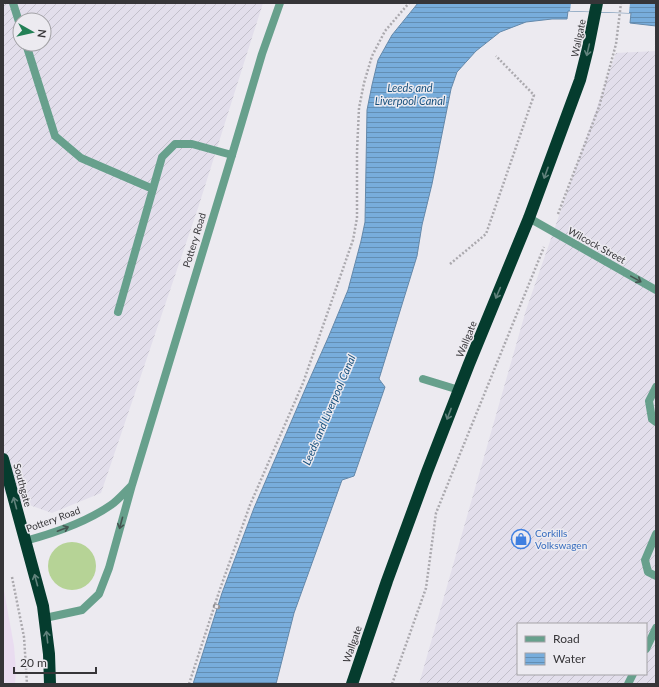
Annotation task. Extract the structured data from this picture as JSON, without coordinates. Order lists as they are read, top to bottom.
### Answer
{
  "streets": {
    "highway": ["Wallgate", "Pottery Road", "Southgate"],
    "street": ["Wilcock Street"]
  },
  "crossings": [
    ["Wallgate", "Wilcock Street"],
    ["Pottery Road", "Southgate"]
  ],
  "one_way": ["Wallgate", "Wilcock Street", "Southgate"],
  "water": ["Leeds and Liverpool Canal"],
  "places": {
    "shop": ["Corkills Volkswagen"]
  },
  "legend": ["Road", "Water"],
  "scale_bar": "20 m",
  "north": "right"
}
